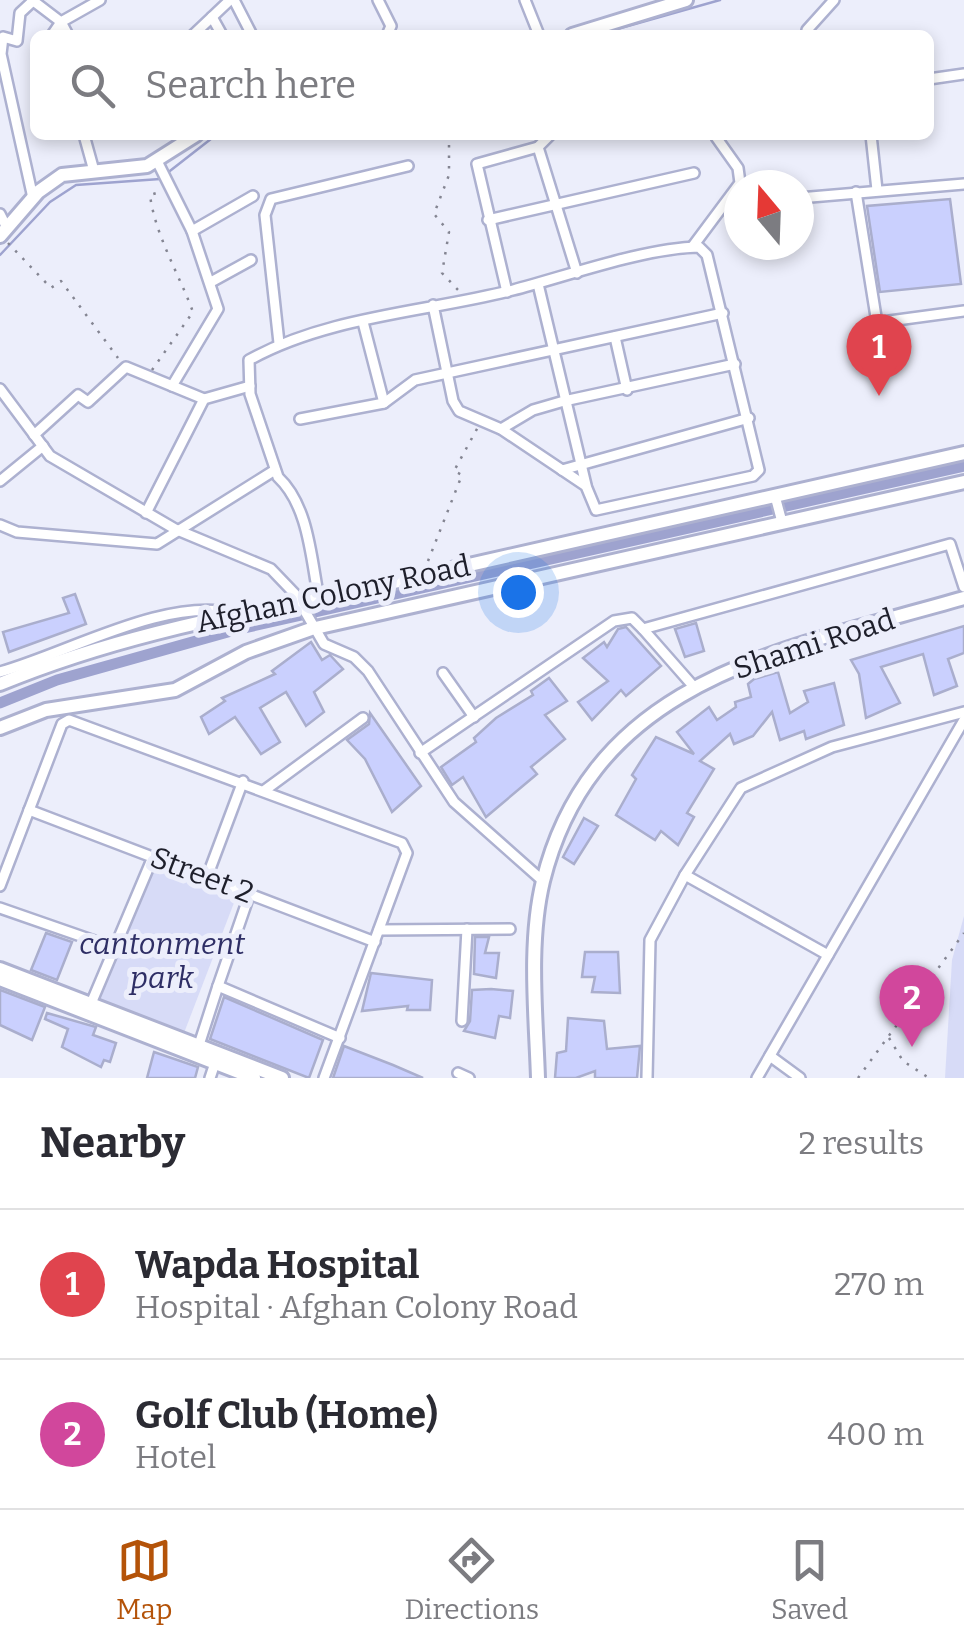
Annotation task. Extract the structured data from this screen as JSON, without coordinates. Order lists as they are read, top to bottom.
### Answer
{
  "streets": {
    "main road": ["Afghan Colony Road", "Shami Road"],
    "street": ["Street 2"]
  },
  "parks": ["cantonment park"],
  "north": "top",
  "page": {
    "search": "Search here",
    "pins": ["1", "2"],
    "heading": ["Nearby", "2 results"],
    "list": [
      {
        "mark": "1",
        "name": "Wapda Hospital",
        "note": "Hospital · Afghan Colony Road",
        "value": "270 m"
      },
      {
        "mark": "2",
        "name": "Golf Club (Home)",
        "note": "Hotel",
        "value": "400 m"
      }
    ],
    "nav": ["Map", "Directions", "Saved"]
  }
}
